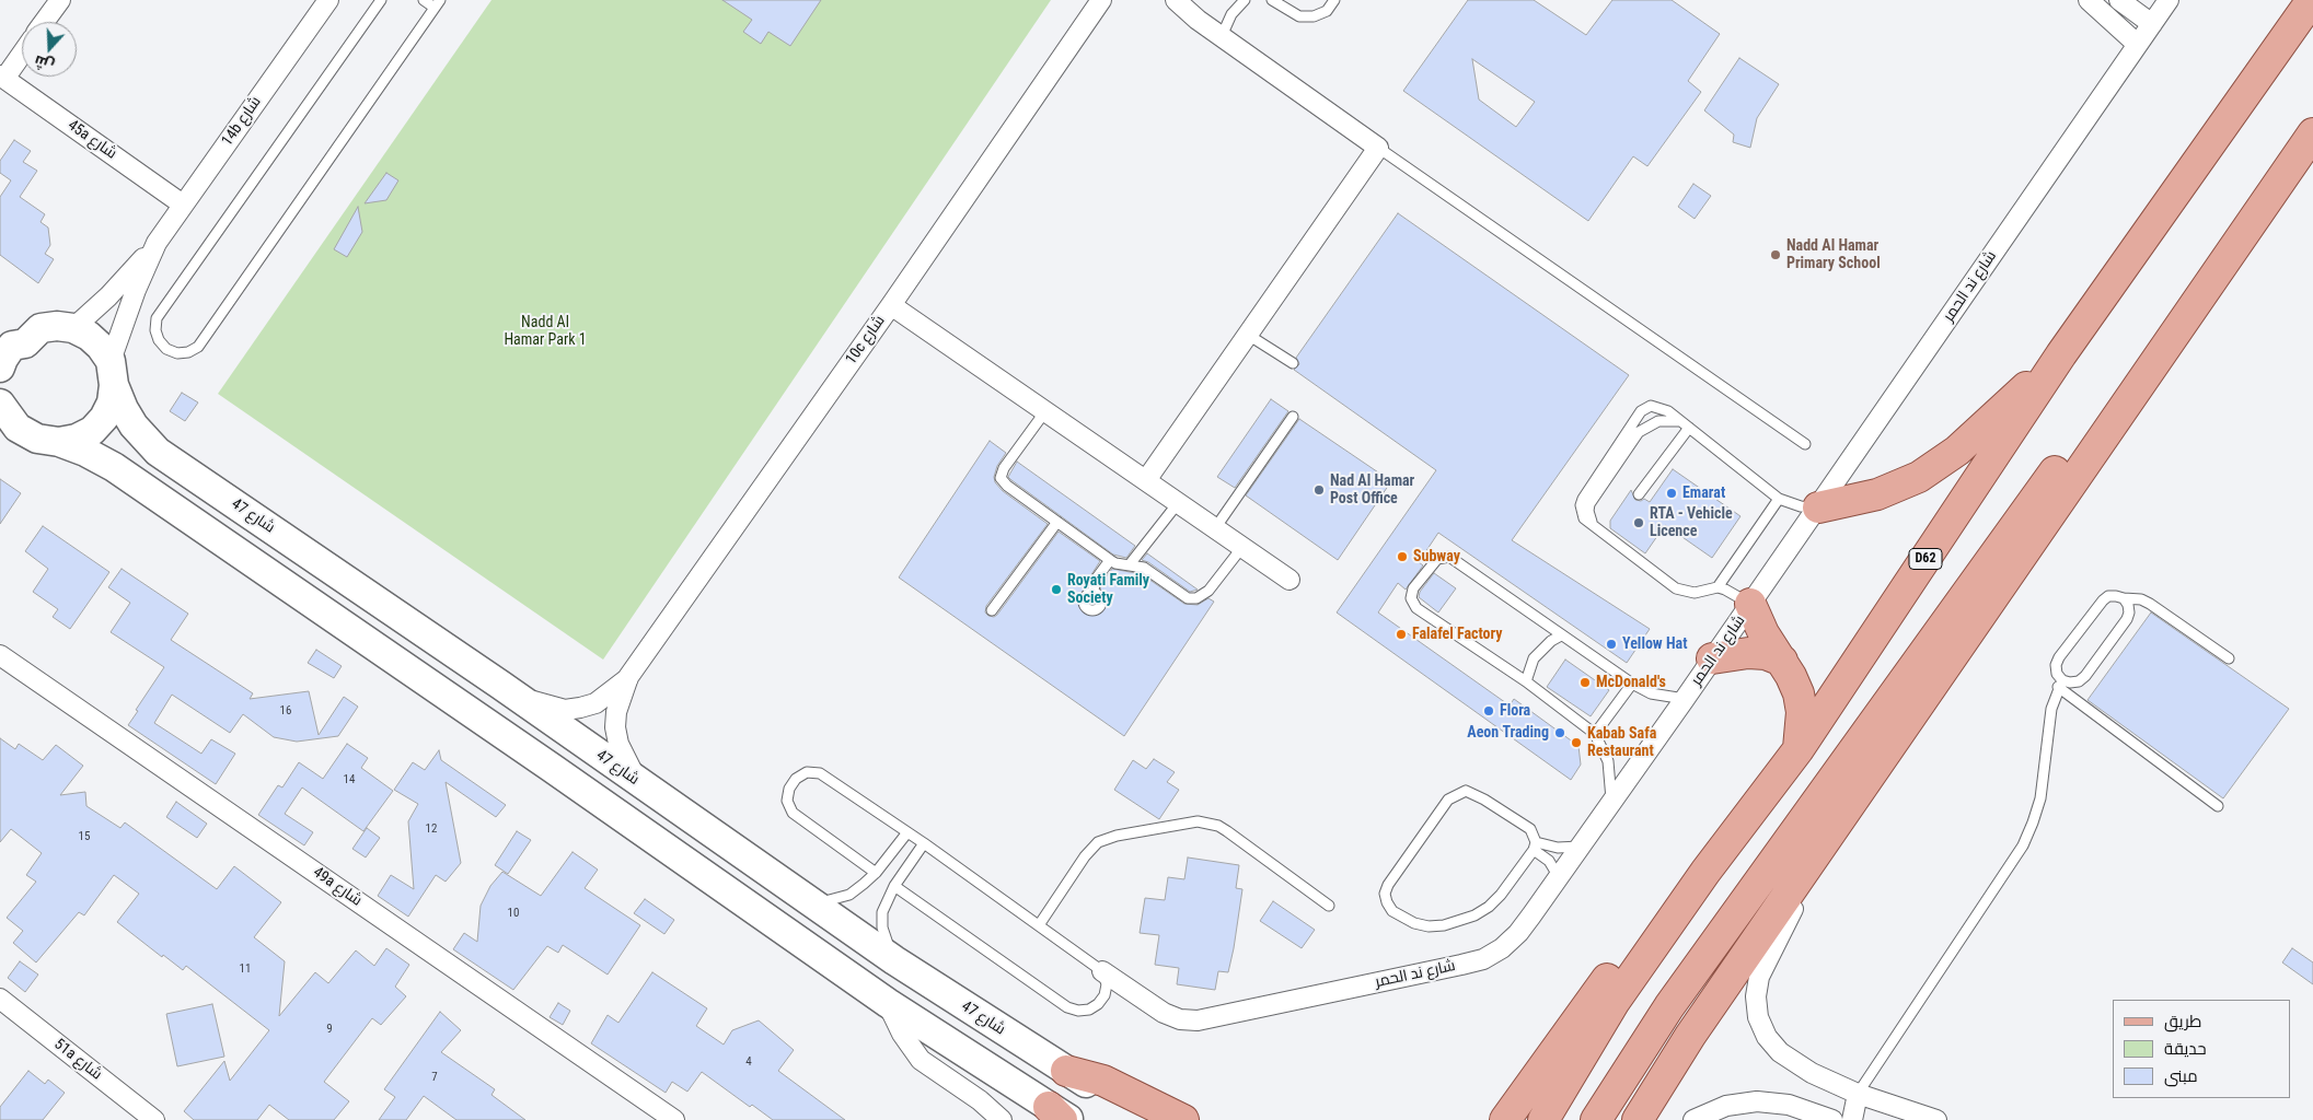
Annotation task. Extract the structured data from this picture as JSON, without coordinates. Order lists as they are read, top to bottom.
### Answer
{
  "streets": {
    "main road": ["D62"],
    "street": [
      "14b شارع",
      "45a شارع",
      "شارع ند الحمر",
      "10c شارع",
      "شارع 47",
      "49a شارع",
      "51a شارع"
    ]
  },
  "crossings": [
    ["14b شارع", "45a شارع"],
    ["14b شارع", "شارع 47"],
    ["10c شارع", "شارع 47"]
  ],
  "parks": ["Nadd Al Hamar Park 1"],
  "places": [
    "Nadd Al Hamar Primary School",
    "Nad Al Hamar Post Office",
    "Emarat",
    "RTA - Vehicle Licence",
    "Subway",
    "Royati Family Society",
    "Falafel Factory",
    "Yellow Hat",
    "McDonald's",
    "Flora",
    "Aeon Trading",
    "Kabab Safa Restaurant"
  ],
  "house_numbers": [
    "16",
    "14",
    "12",
    "15",
    "10",
    "11",
    "9",
    "4",
    "7"
  ],
  "legend": ["طريق", "حديقة", "مبنى"],
  "north": "bottom"
}
